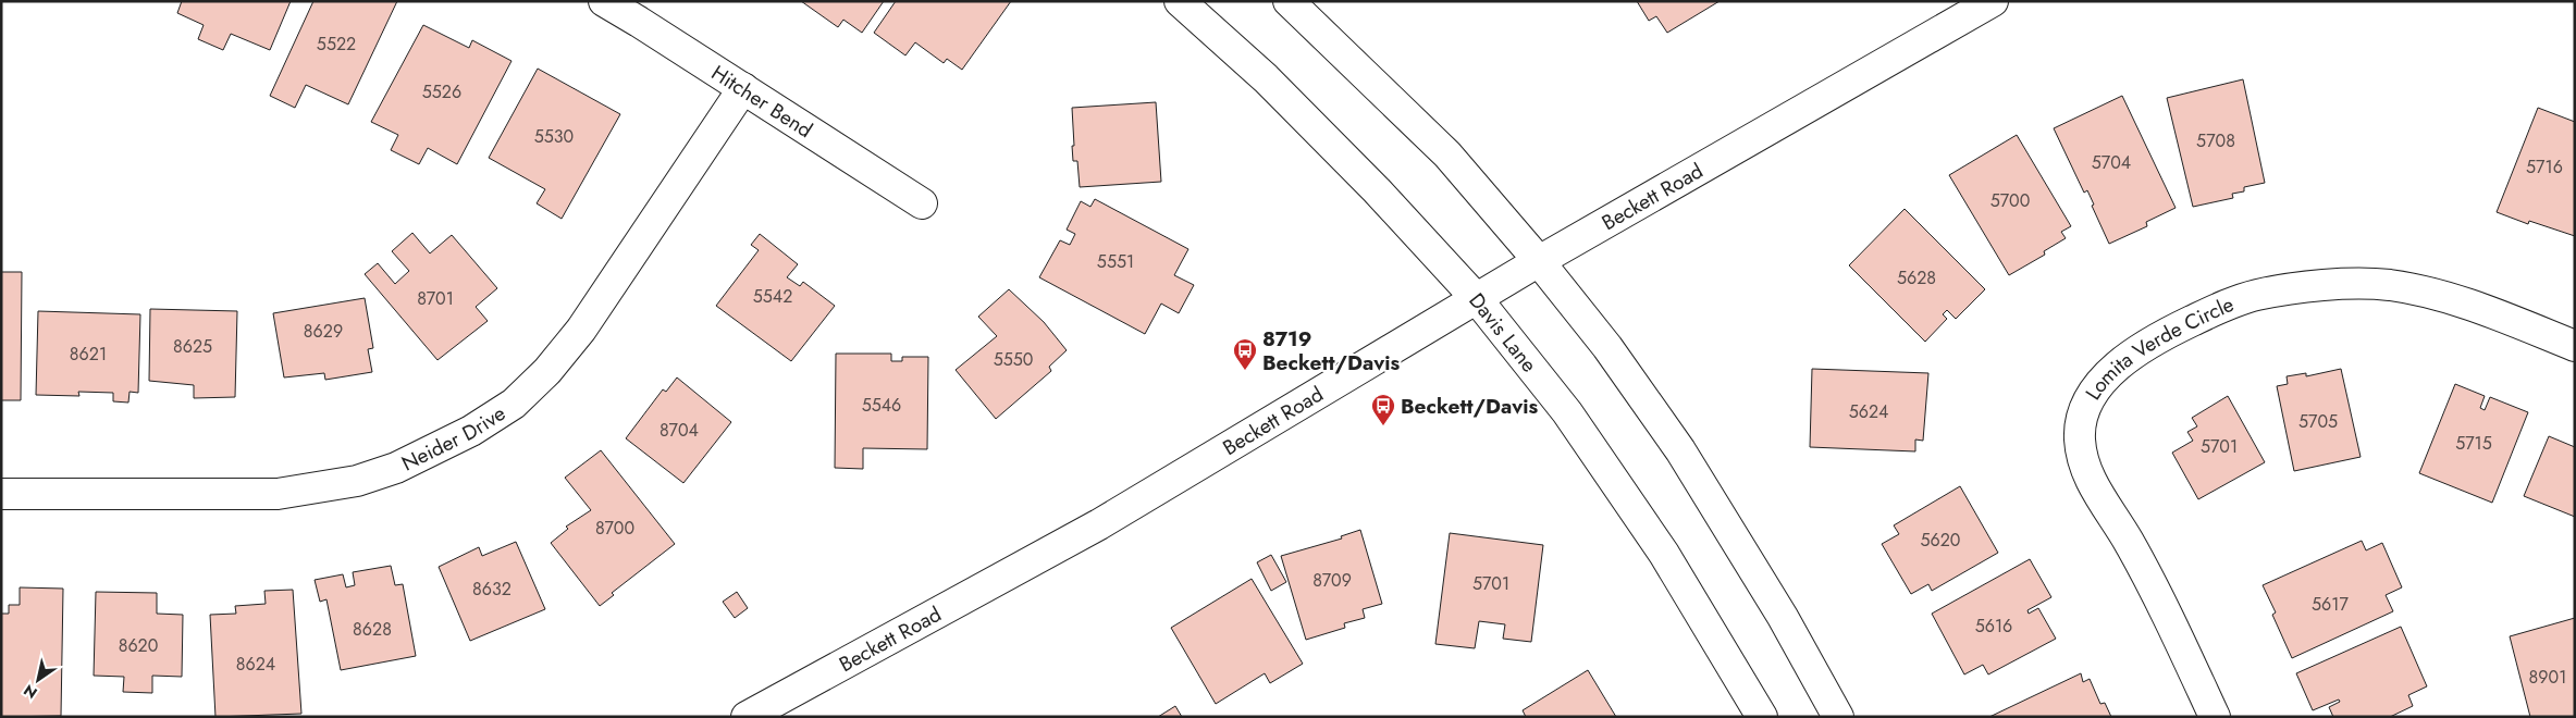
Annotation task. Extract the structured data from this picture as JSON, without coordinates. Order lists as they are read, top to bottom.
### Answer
{
  "streets": {
    "street": [
      "Hitcher Bend",
      "Beckett Road",
      "Davis Lane",
      "Lomita Verde Circle",
      "Neider Drive"
    ]
  },
  "crossings": [
    ["Hitcher Bend", "Neider Drive"],
    ["Beckett Road", "Davis Lane"]
  ],
  "places": {
    "bus stop": ["8719 Beckett/Davis", "Beckett/Davis"]
  },
  "house_numbers": [
    "5522",
    "5526",
    "5530",
    "5708",
    "5704",
    "5716",
    "5700",
    "5551",
    "5628",
    "5542",
    "8701",
    "8629",
    "8625",
    "8621",
    "5550",
    "5546",
    "5624",
    "5705",
    "8704",
    "5715",
    "5701",
    "8700",
    "5620",
    "8709",
    "5701",
    "8632",
    "5617",
    "5616",
    "8628",
    "8620",
    "8624",
    "8901"
  ],
  "north": "bottom left"
}
